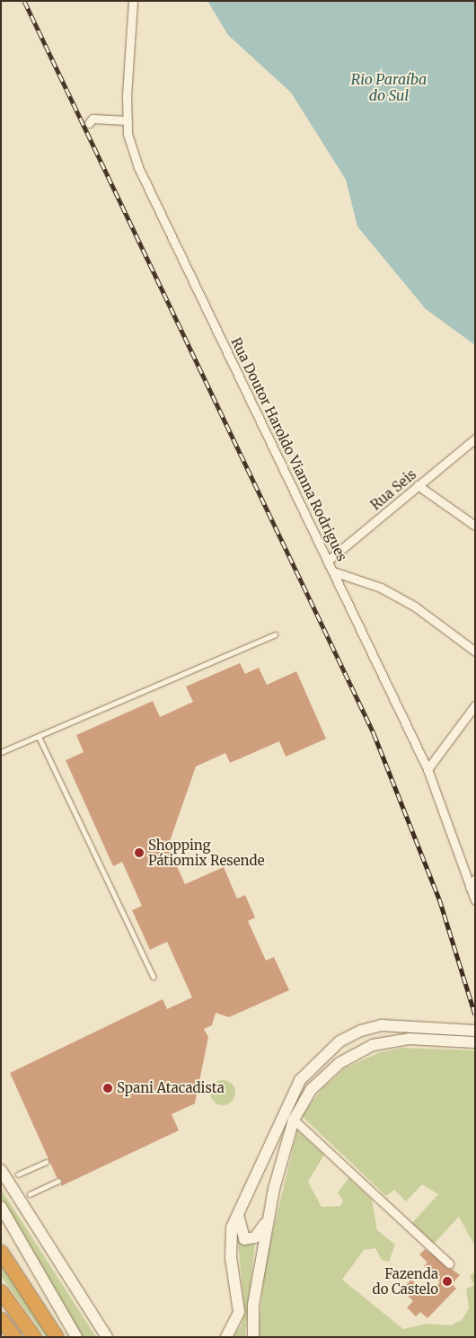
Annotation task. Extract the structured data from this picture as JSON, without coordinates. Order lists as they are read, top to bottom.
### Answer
{
  "streets": {
    "street": ["Rua Doutor Haroldo Vianna Rodrigues", "Rua Seis"]
  },
  "crossings": [
    ["Rua Doutor Haroldo Vianna Rodrigues", "Rua Seis"]
  ],
  "water": ["Rio Paraíba do Sul"],
  "places": ["Shopping Pátiomix Resende", "Spani Atacadista", "Fazenda do Castelo"]
}
